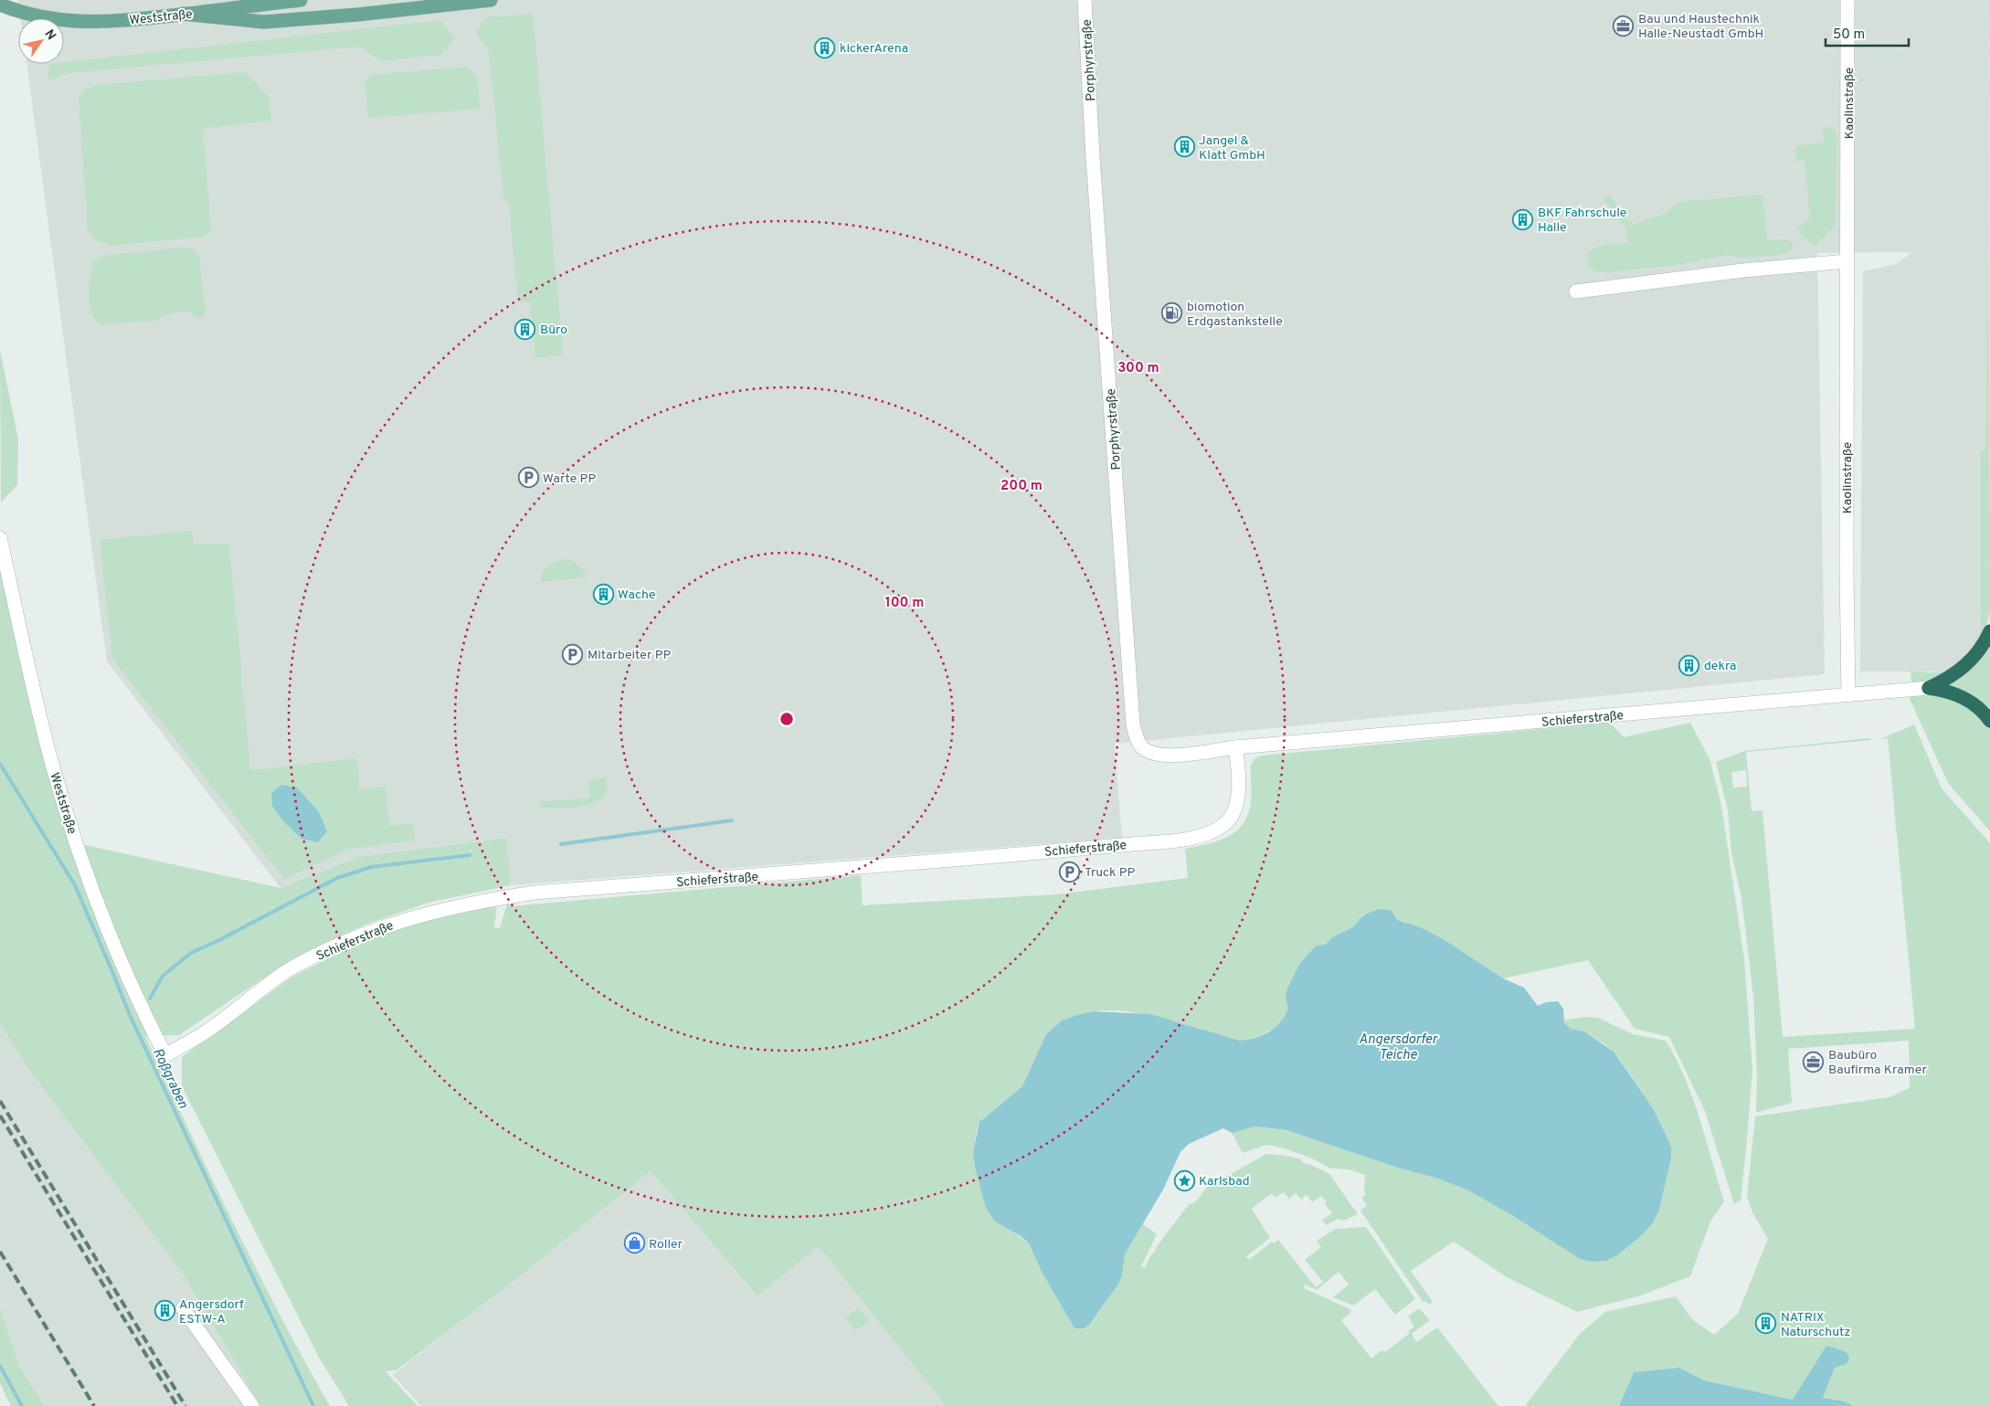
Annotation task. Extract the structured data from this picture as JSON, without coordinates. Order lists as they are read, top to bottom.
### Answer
{
  "streets": {
    "main road": ["Weststraße"],
    "street": ["Porphyrstraße", "Kaolinstraße", "Schieferstraße"]
  },
  "crossings": [
    ["Weststraße", "Schieferstraße"],
    ["Porphyrstraße", "Schieferstraße"],
    ["Kaolinstraße", "Schieferstraße"]
  ],
  "water": ["Angersdorfer Teiche", "Roßgraben"],
  "places": {
    "office": ["Bau und Haustechnik Halle-Neustadt GmbH", "Baubüro Baufirma Kramer"],
    "building": [
      "kickerArena",
      "Jangel & Klatt GmbH",
      "BKF Fahrschule Halle",
      "Büro",
      "Wache",
      "dekra",
      "Angersdorf ESTW-A",
      "NATRIX Naturschutz"
    ],
    "fuel station": ["biomotion Erdgastankstelle"],
    "parking": ["Warte PP", "Mitarbeiter PP", "Truck PP"],
    "place": ["Karlsbad"],
    "shop": ["Roller"]
  },
  "scale_bar": "50 m",
  "north": "top right",
  "rings": ["300 m", "200 m", "100 m"]
}
